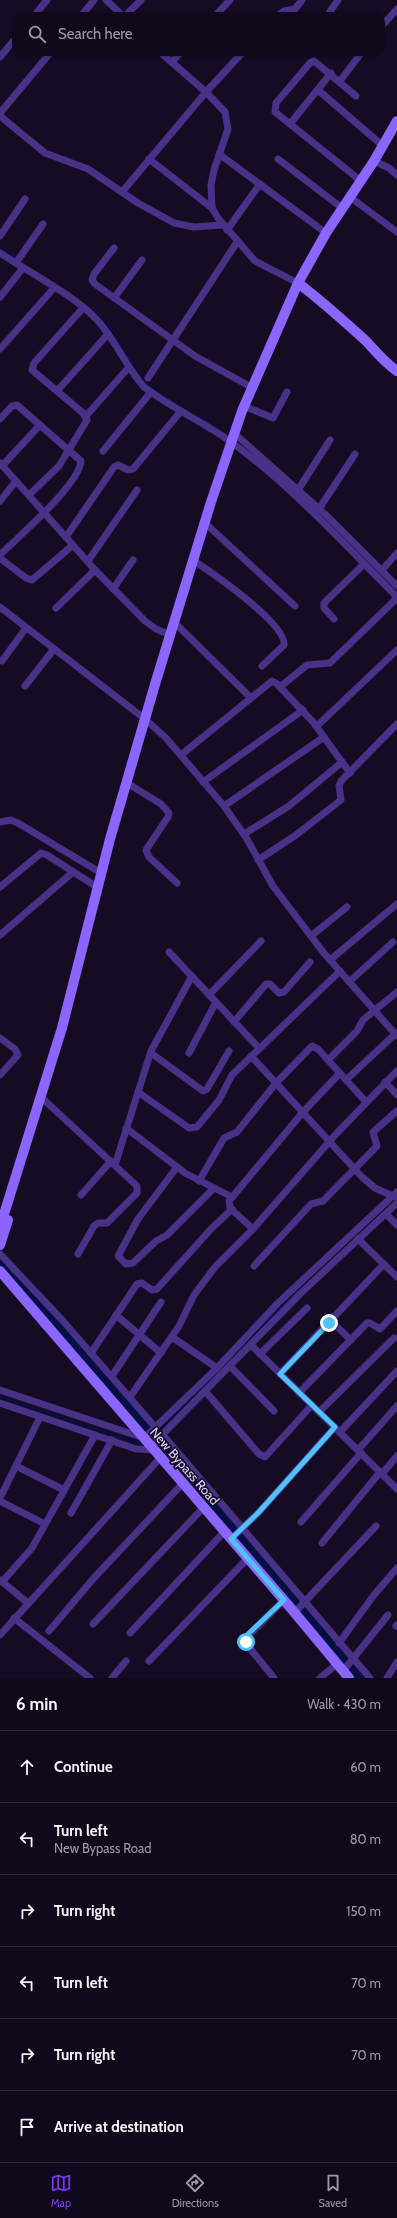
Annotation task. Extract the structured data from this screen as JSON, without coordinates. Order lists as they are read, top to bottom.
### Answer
{
  "streets": {
    "street": ["New Bypass Road"]
  },
  "page": {
    "search": "Search here",
    "heading": ["6 min", "Walk · 430 m"],
    "list": [
      ["Continue", "60 m"],
      ["Turn left", "New Bypass Road", "80 m"],
      ["Turn right", "150 m"],
      ["Turn left", "70 m"],
      ["Turn right", "70 m"],
      "Arrive at destination"
    ],
    "nav": ["Map", "Directions", "Saved"]
  }
}
